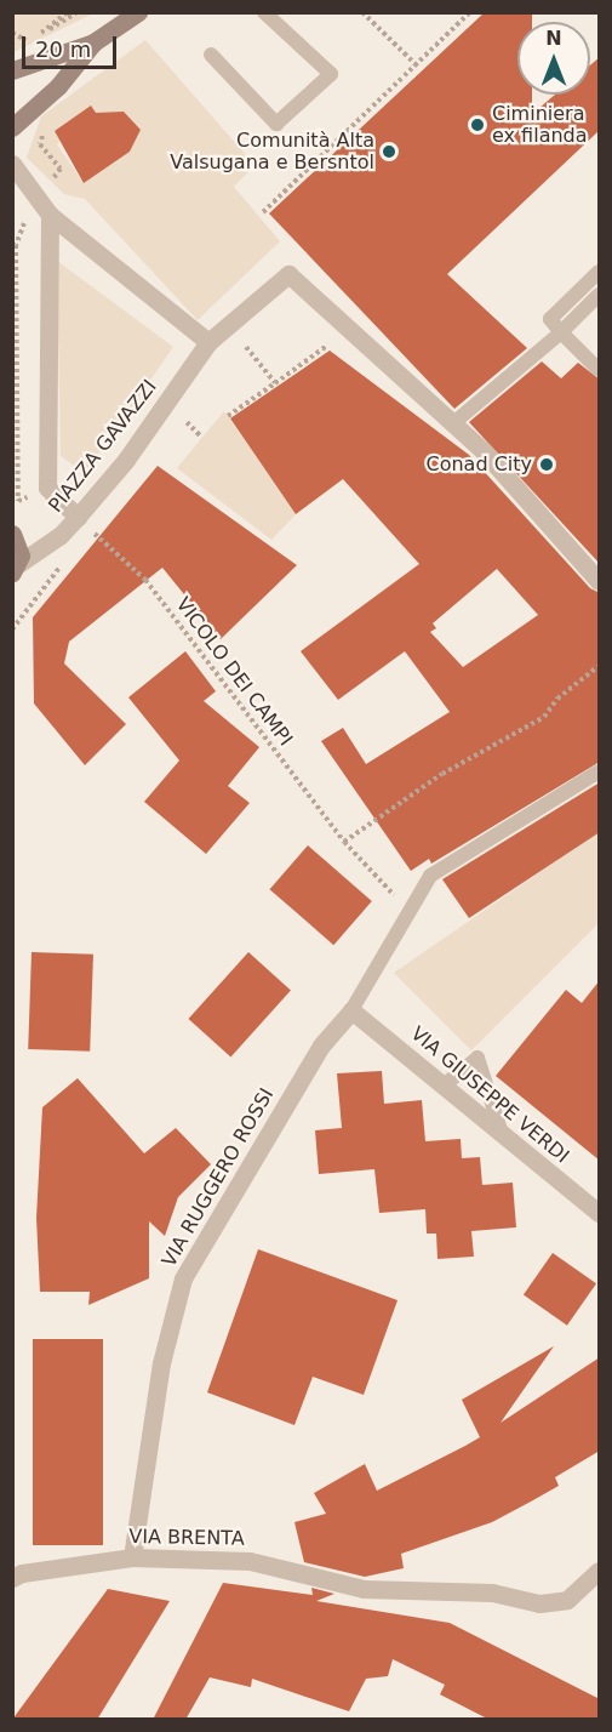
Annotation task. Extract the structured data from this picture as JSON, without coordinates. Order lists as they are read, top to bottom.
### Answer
{
  "streets": {
    "street": [
      "PIAZZA GAVAZZI",
      "VIA GIUSEPPE VERDI",
      "VIA RUGGERO ROSSI",
      "VIA BRENTA"
    ],
    "path": ["VICOLO DEI CAMPI"]
  },
  "crossings": [
    ["PIAZZA GAVAZZI", "VICOLO DEI CAMPI"],
    ["VIA GIUSEPPE VERDI", "VIA RUGGERO ROSSI"],
    ["VIA RUGGERO ROSSI", "VIA BRENTA"]
  ],
  "places": ["Ciminiera ex filanda", "Comunità Alta Valsugana e Bersntol", "Conad City"],
  "scale_bar": "20 m",
  "north": "top"
}
